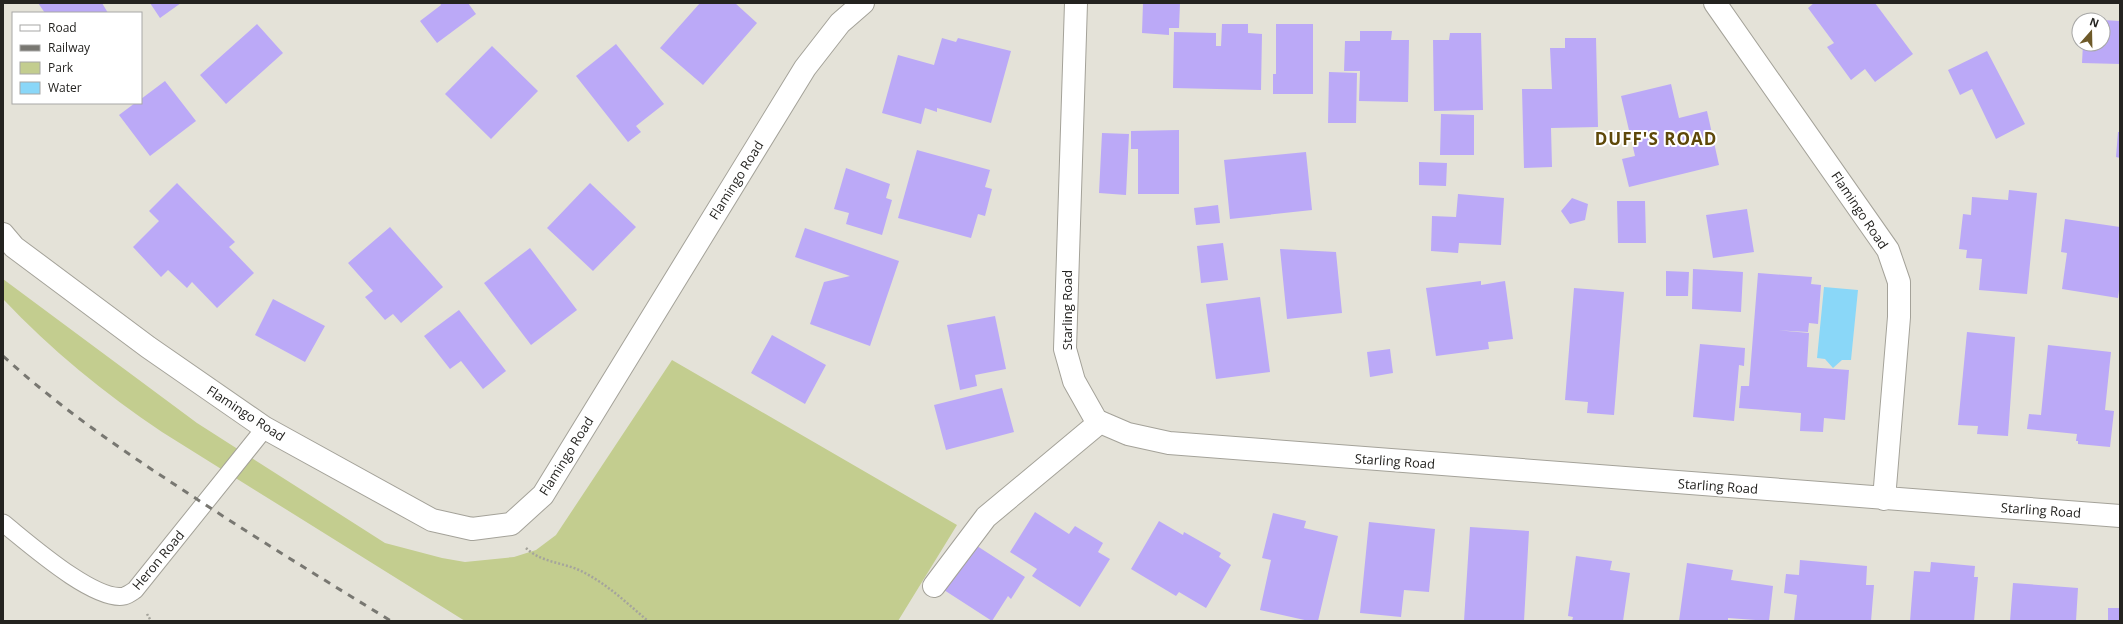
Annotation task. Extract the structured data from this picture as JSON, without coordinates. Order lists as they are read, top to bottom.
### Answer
{
  "streets": {
    "street": ["Flamingo Road", "Starling Road"],
    "lane": ["Heron Road"]
  },
  "crossings": [
    ["Flamingo Road", "Starling Road"],
    ["Flamingo Road", "Heron Road"]
  ],
  "districts": ["DUFF'S ROAD"],
  "legend": [
    "Road",
    "Railway",
    "Park",
    "Water"
  ],
  "north": "top"
}
